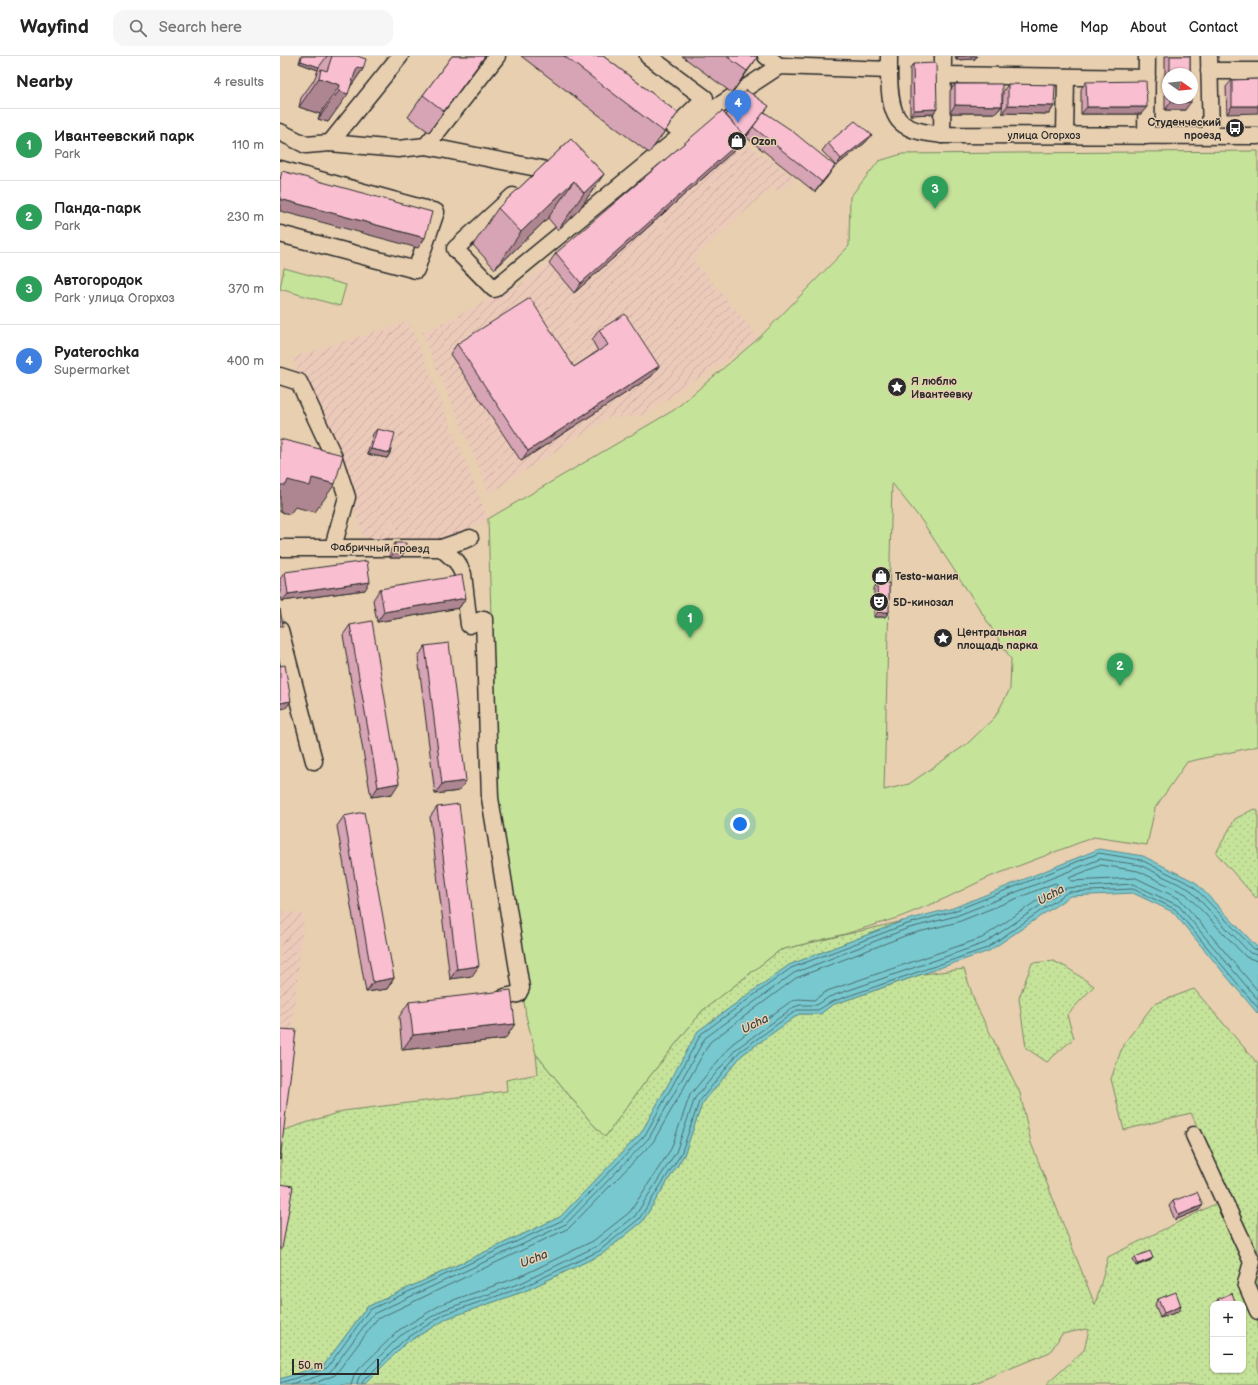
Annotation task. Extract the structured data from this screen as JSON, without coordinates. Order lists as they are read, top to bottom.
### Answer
{
  "streets": {
    "street": ["улица Огорхоз", "Фабричный проезд"]
  },
  "water": ["Ucha"],
  "places": {
    "bus stop": ["Студенческий проезд"],
    "shop": ["Ozon", "Testo-мания"],
    "place": ["Я люблю Ивантеевку", "Центральная площадь парка"],
    "theatre": ["5D-кинозал"]
  },
  "scale_bar": "50 m",
  "north": "right",
  "page": {
    "header": "Wayfind",
    "search": "Search here",
    "nav": [
      "Home",
      "Map",
      "About",
      "Contact"
    ],
    "heading": ["Nearby", "4 results"],
    "pins": [
      "4",
      "3",
      "1",
      "2"
    ],
    "list": [
      {
        "mark": "1",
        "name": "Ивантеевский парк",
        "note": "Park",
        "value": "110 m"
      },
      {
        "mark": "2",
        "name": "Панда-парк",
        "note": "Park",
        "value": "230 m"
      },
      {
        "mark": "3",
        "name": "Автогородок",
        "note": "Park · улица Огорхоз",
        "value": "370 m"
      },
      {
        "mark": "4",
        "name": "Pyaterochka",
        "note": "Supermarket",
        "value": "400 m"
      }
    ],
    "map_buttons": ["+", "−"],
    "scale": "50 m"
  }
}
